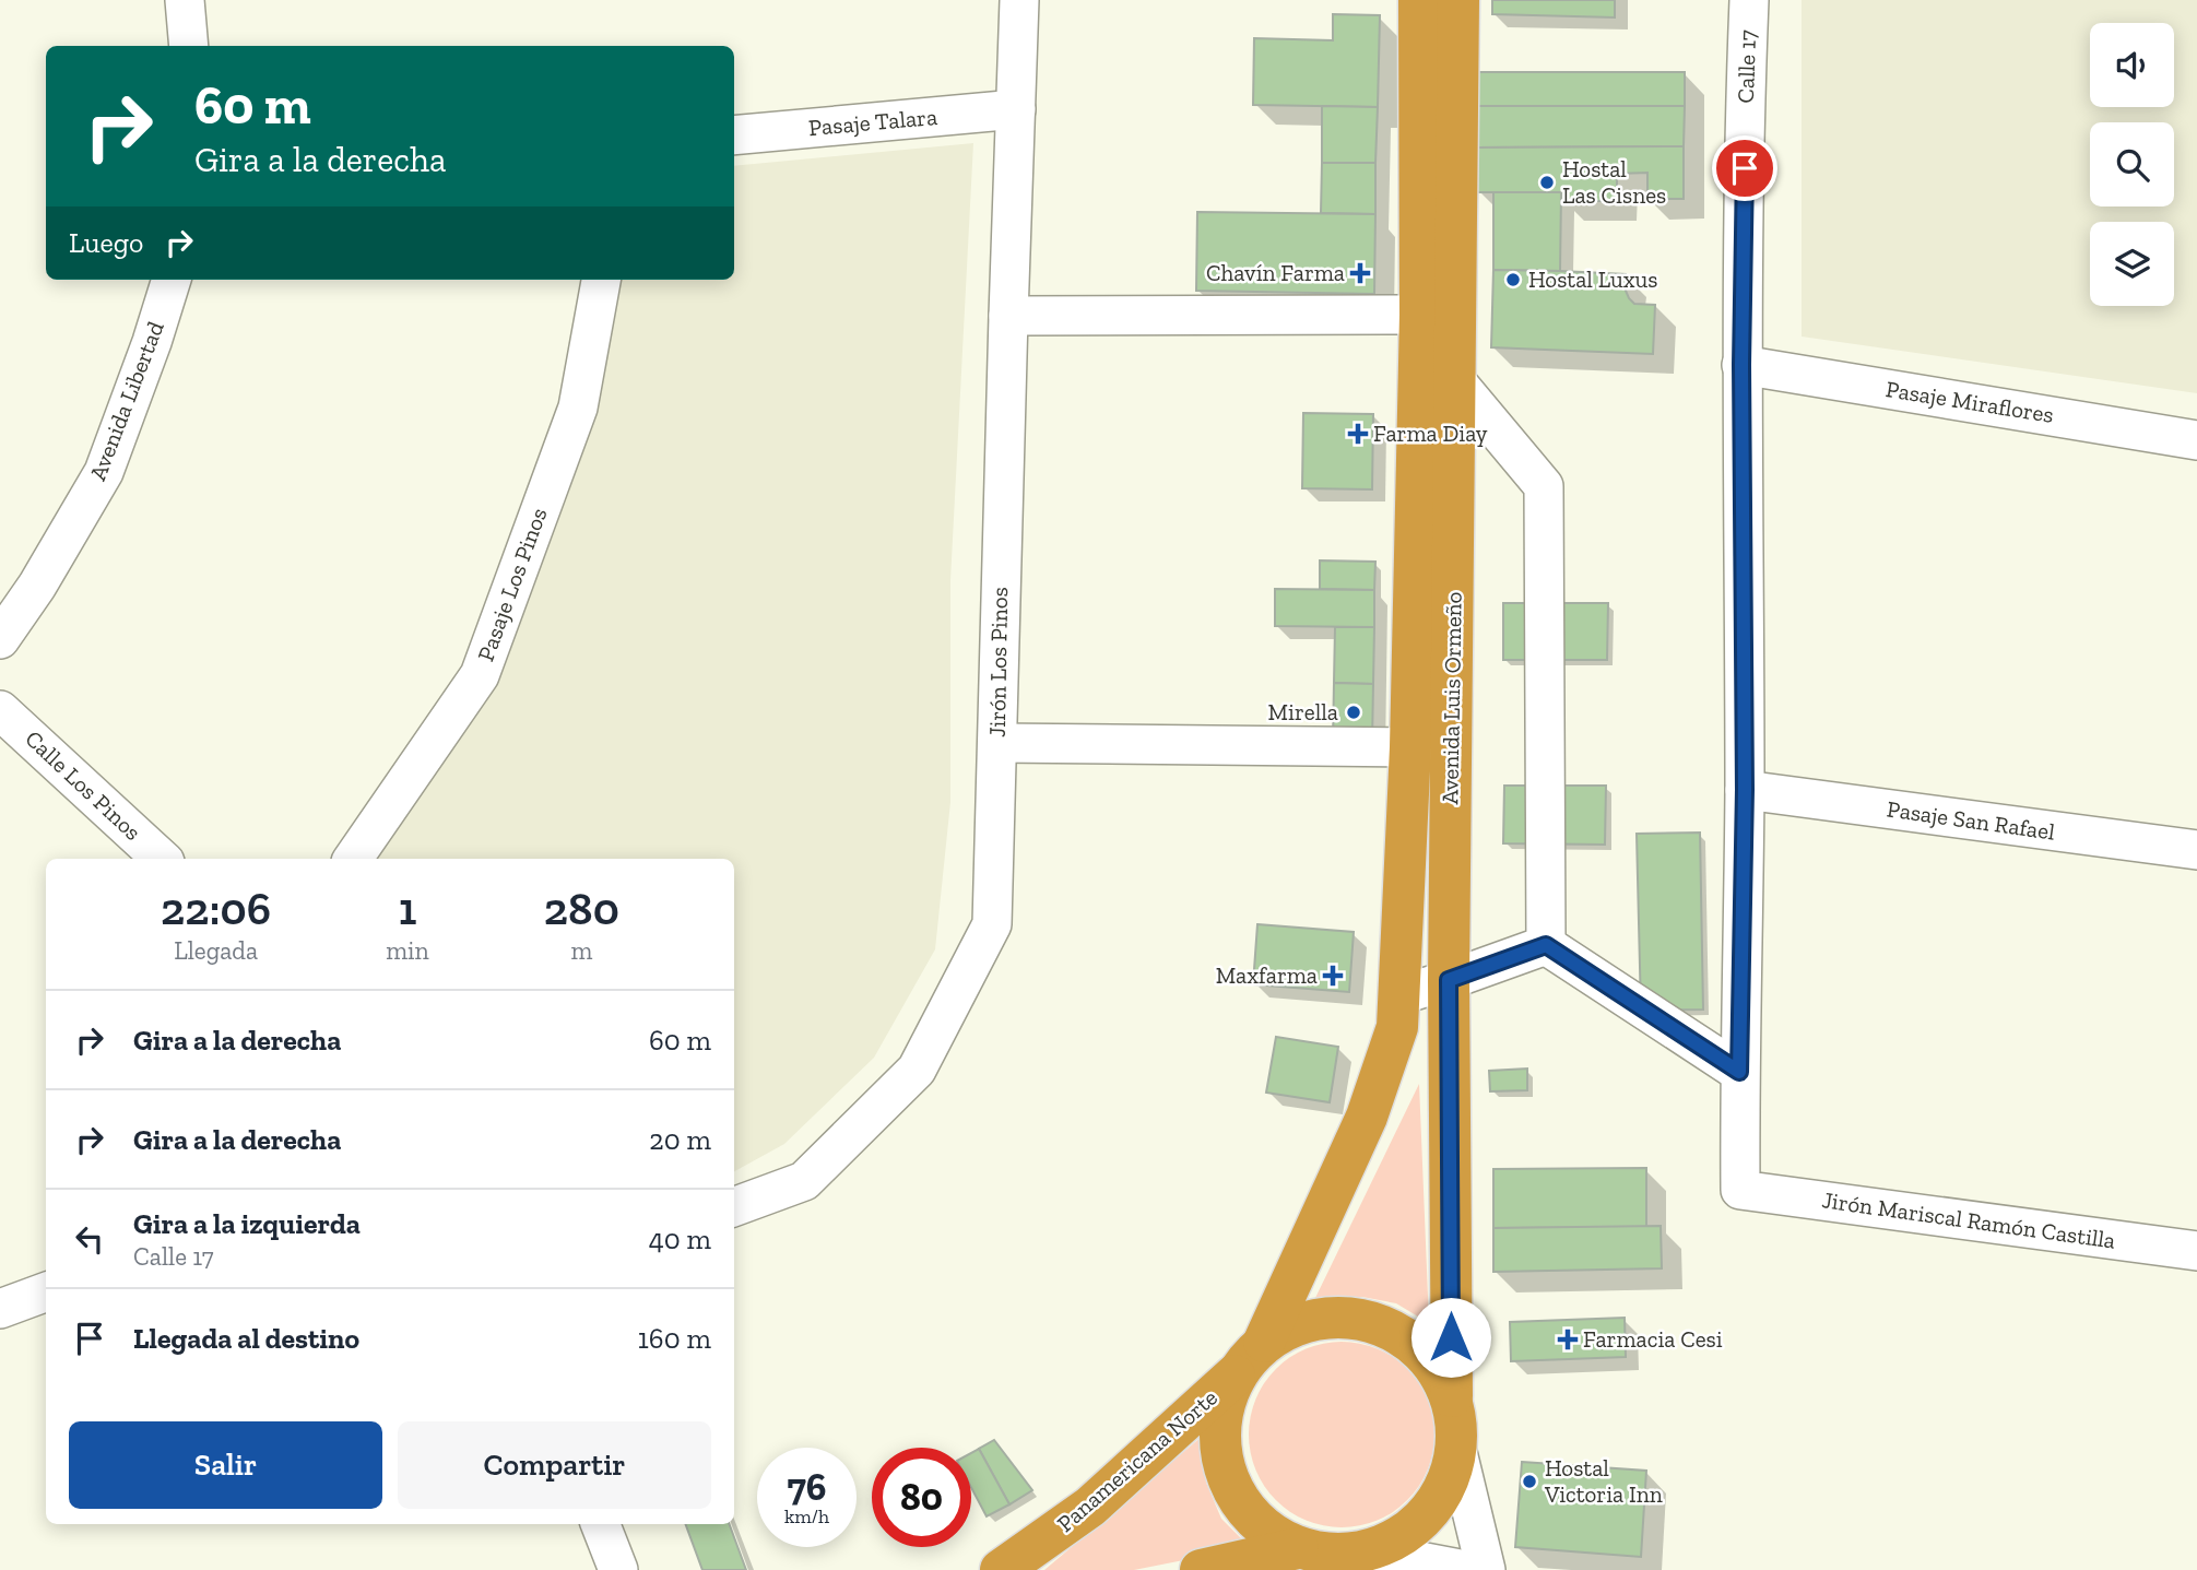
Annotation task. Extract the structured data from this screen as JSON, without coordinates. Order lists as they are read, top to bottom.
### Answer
{
  "streets": {
    "highway": ["Avenida Luis Ormeño", "Panamericana Norte"],
    "street": [
      "Calle 17",
      "Pasaje Talara",
      "Avenida Libertad",
      "Pasaje Miraflores",
      "Pasaje Los Pinos",
      "Jirón Los Pinos",
      "Calle Los Pinos",
      "Pasaje San Rafael",
      "Jirón Mariscal Ramón Castilla"
    ]
  },
  "crossings": [
    ["Calle 17", "Pasaje Miraflores"],
    ["Calle 17", "Pasaje San Rafael"],
    ["Calle 17", "Jirón Mariscal Ramón Castilla"],
    ["Pasaje Talara", "Jirón Los Pinos"],
    ["Avenida Luis Ormeño", "Panamericana Norte"]
  ],
  "places": {
    "other": [
      "Hostal Las Cisnes",
      "Hostal Luxus",
      "Mirella",
      "Hostal Victoria Inn"
    ],
    "health": [
      "Chavín Farma",
      "Farma Diay",
      "Maxfarma",
      "Farmacia Cesi"
    ]
  },
  "page": {
    "turn": ["60 m", "Gira a la derecha"],
    "then": "Luego",
    "eta": [
      "22:06",
      "Llegada",
      "1",
      "min",
      "280",
      "m"
    ],
    "list": [
      {
        "name": "Gira a la derecha",
        "value": "60 m"
      },
      {
        "name": "Gira a la derecha",
        "value": "20 m"
      },
      {
        "name": "Gira a la izquierda",
        "note": "Calle 17",
        "value": "40 m"
      },
      {
        "name": "Llegada al destino",
        "value": "160 m"
      }
    ],
    "buttons": ["Salir", "Compartir"],
    "speed": "76 km/h",
    "limit": "80"
  }
}
